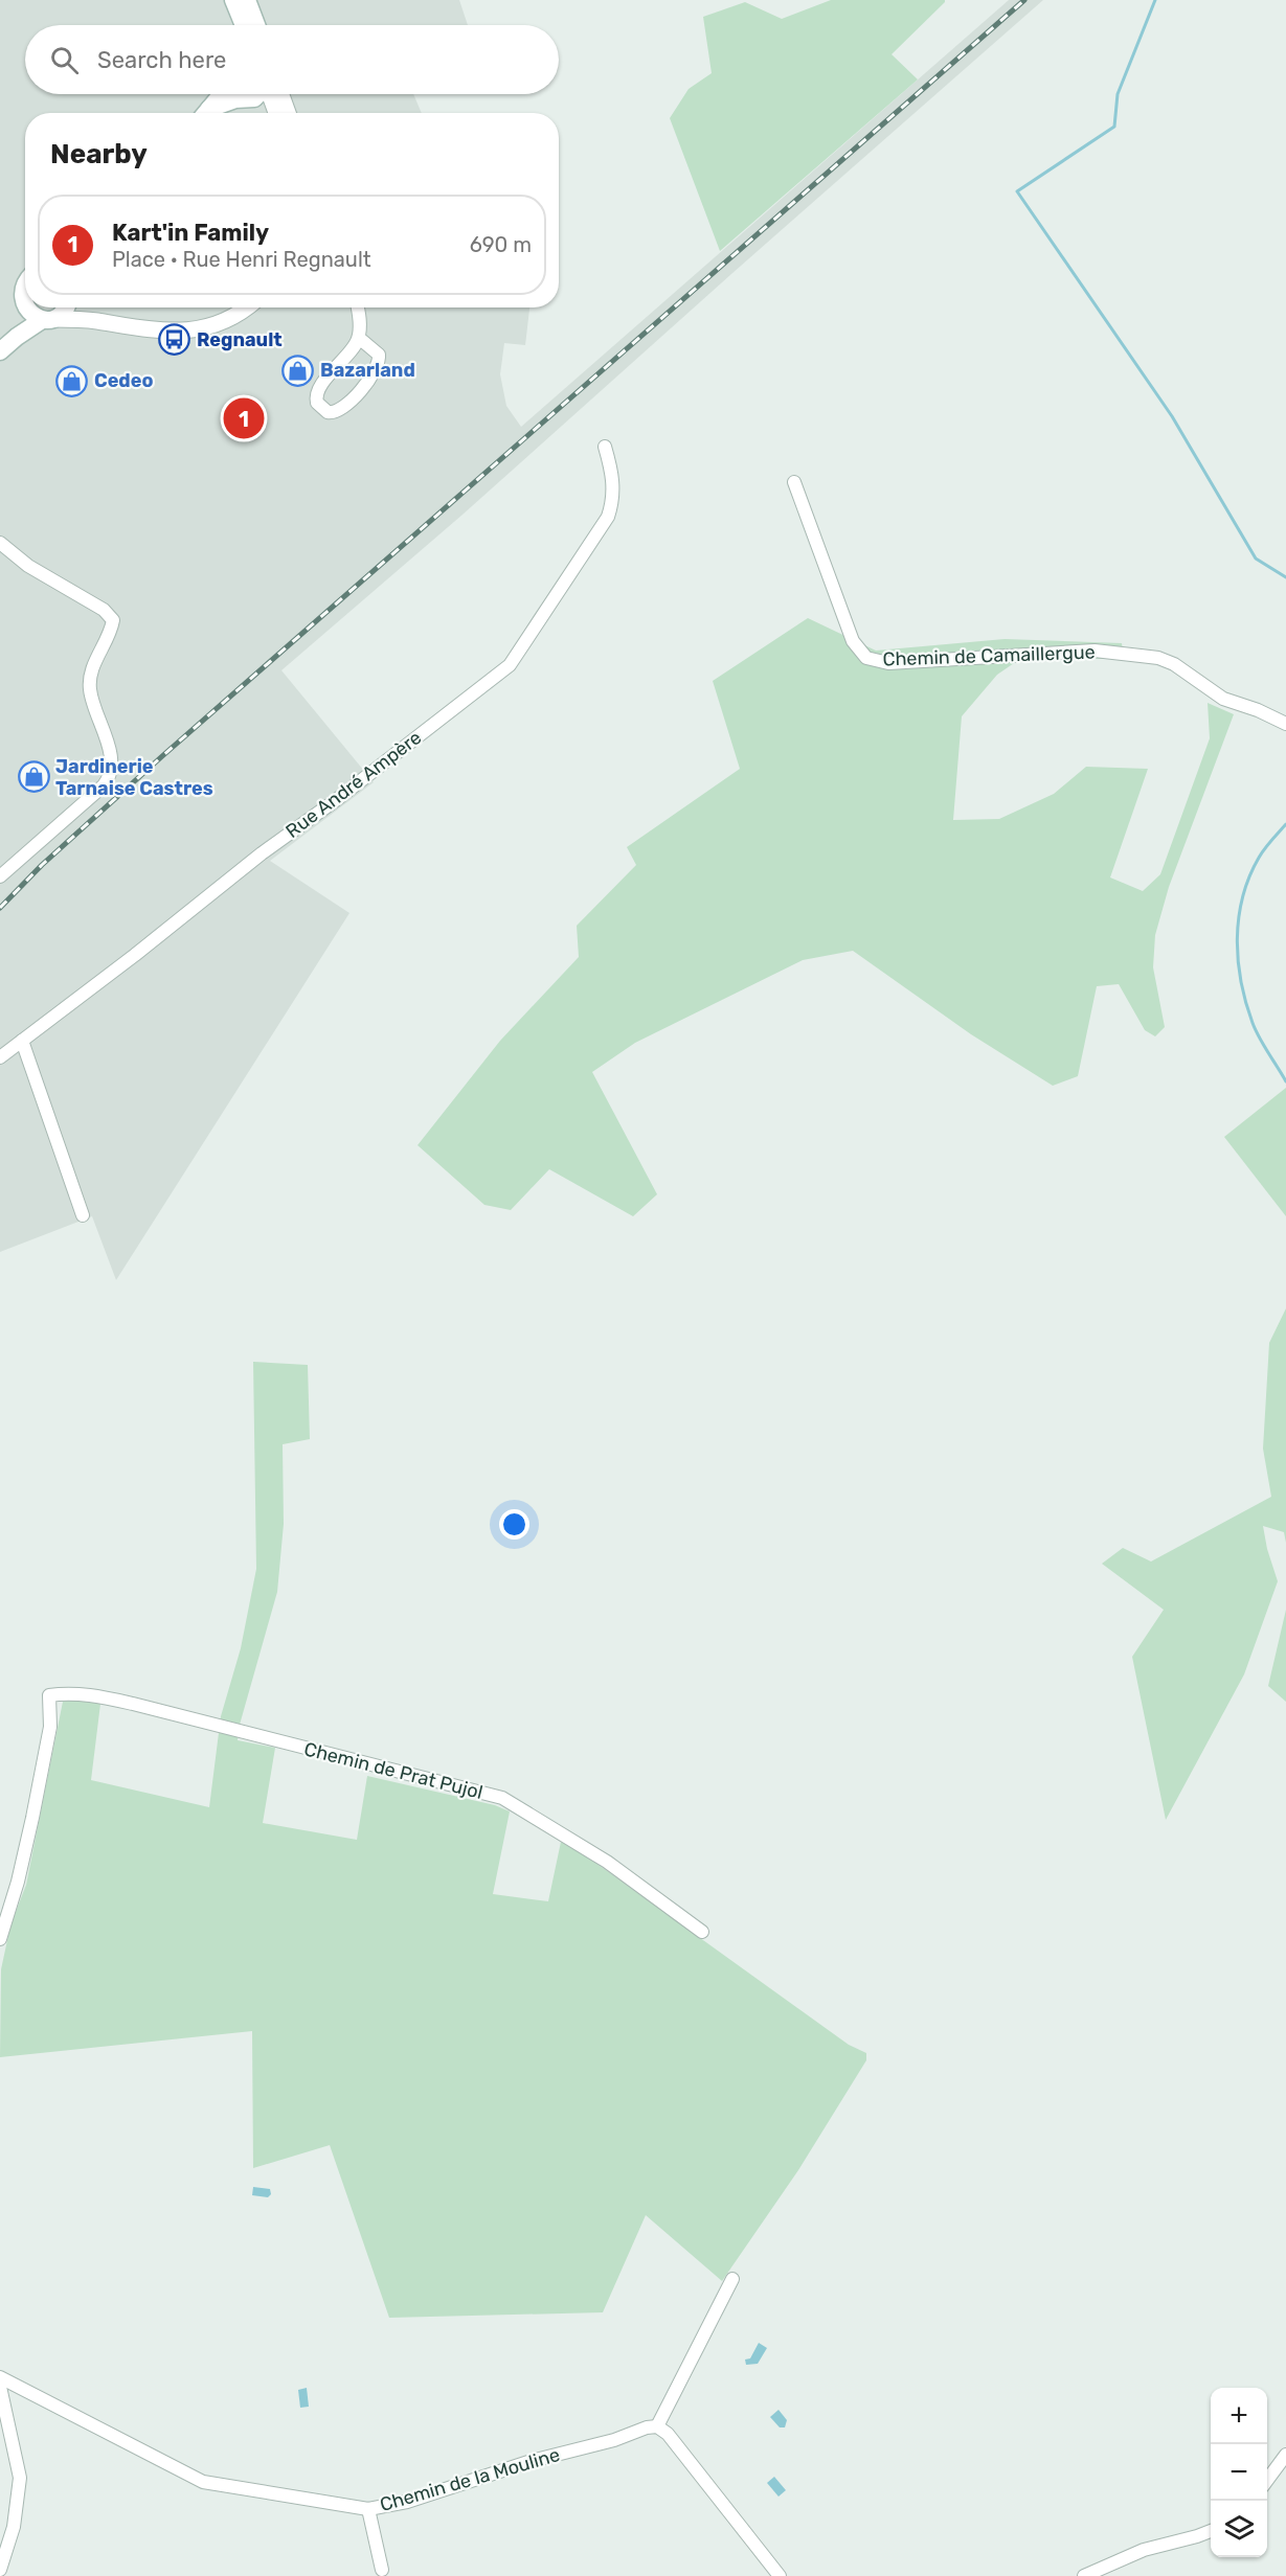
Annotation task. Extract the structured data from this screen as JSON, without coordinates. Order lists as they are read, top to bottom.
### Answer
{
  "streets": {
    "street": [
      "Chemin de Camaillergue",
      "Rue André Ampère",
      "Chemin de Prat Pujol",
      "Chemin de la Mouline"
    ]
  },
  "places": {
    "bus stop": ["Regnault"],
    "shop": ["Bazarland", "Cedeo", "Jardinerie Tarnaise Castres"]
  },
  "page": {
    "search": "Search here",
    "heading": "Nearby",
    "list": [
      {
        "mark": "1",
        "name": "Kart'in Family",
        "note": "Place · Rue Henri Regnault",
        "value": "690 m"
      }
    ],
    "pins": "1",
    "map_buttons": ["+", "−"]
  }
}
